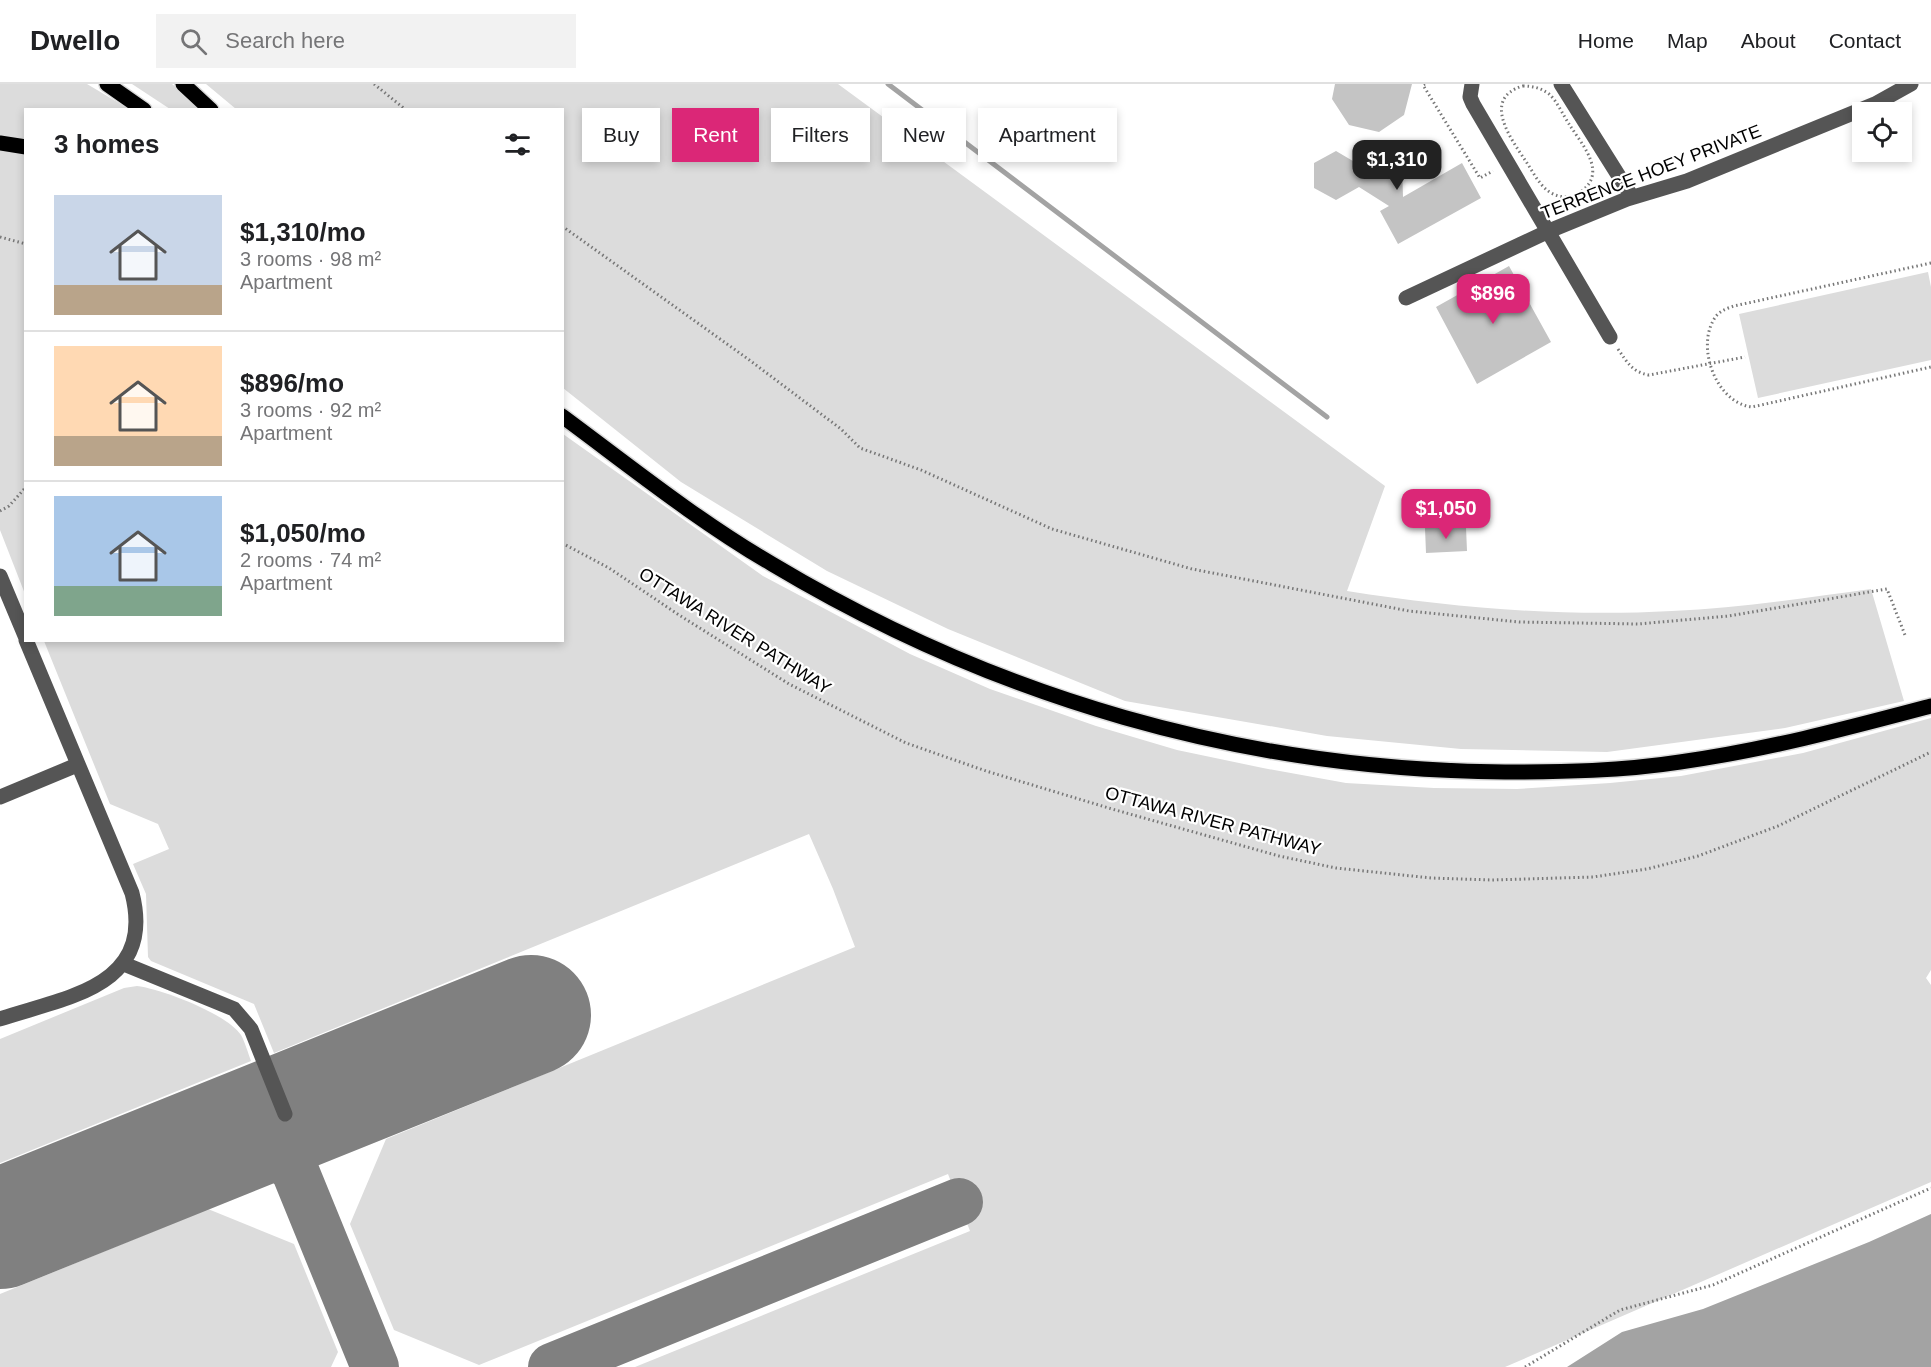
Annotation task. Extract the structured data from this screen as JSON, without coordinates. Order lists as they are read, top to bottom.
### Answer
{
  "streets": {
    "lane": ["TERRENCE HOEY PRIVATE"],
    "path": ["OTTAWA RIVER PATHWAY"]
  },
  "page": {
    "header": "Dwello",
    "search": "Search here",
    "nav": [
      "Home",
      "Map",
      "About",
      "Contact"
    ],
    "chip": [
      "Buy",
      "Rent",
      "Filters",
      "New",
      "Apartment"
    ],
    "heading": "3 homes",
    "price": ["$1,310", "$896", "$1,050"],
    "list": [
      {
        "name": "$1,310/mo",
        "note": "3 rooms · 98 m² · Apartment"
      },
      {
        "name": "$896/mo",
        "note": "3 rooms · 92 m² · Apartment"
      },
      {
        "name": "$1,050/mo",
        "note": "2 rooms · 74 m² · Apartment"
      }
    ]
  }
}
